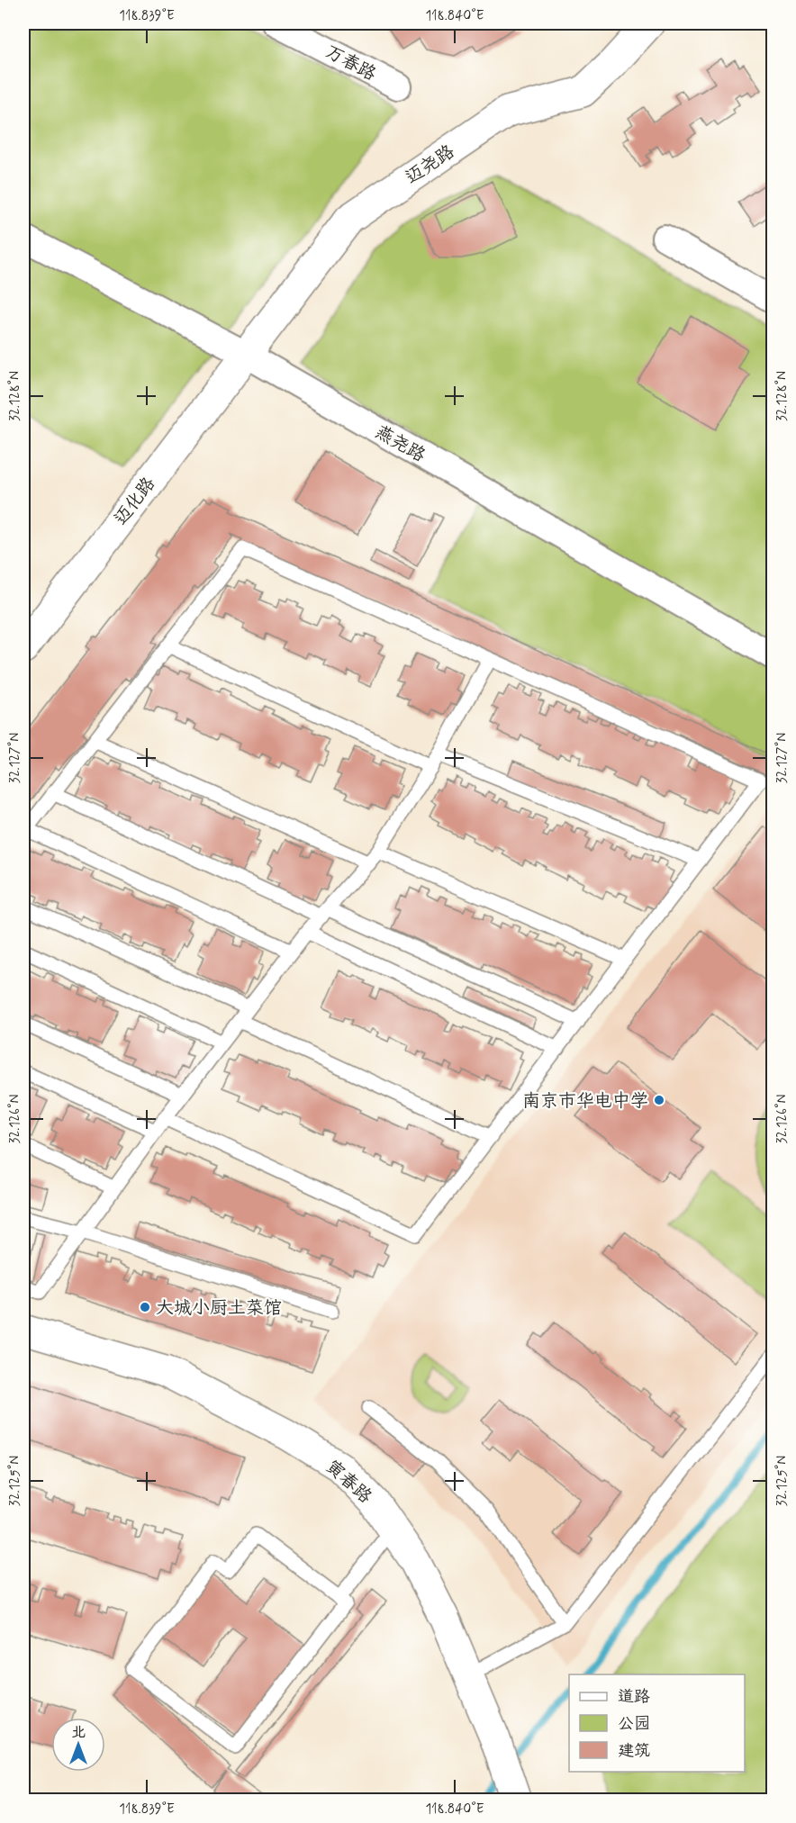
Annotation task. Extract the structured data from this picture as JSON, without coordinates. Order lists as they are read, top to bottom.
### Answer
{
  "streets": {
    "street": [
      "万春路",
      "迈尧路",
      "燕尧路",
      "迈化路",
      "寅春路"
    ]
  },
  "crossings": [
    ["迈尧路", "燕尧路"],
    ["迈尧路", "迈化路"],
    ["燕尧路", "迈化路"]
  ],
  "places": ["南京市华电中学", "大城小厨土菜馆"],
  "legend": ["道路", "公园", "建筑"],
  "north": "top",
  "coordinates": [
    "118.839°E",
    "118.840°E",
    "32.128°N",
    "32.127°N",
    "32.126°N",
    "32.125°N"
  ]
}
